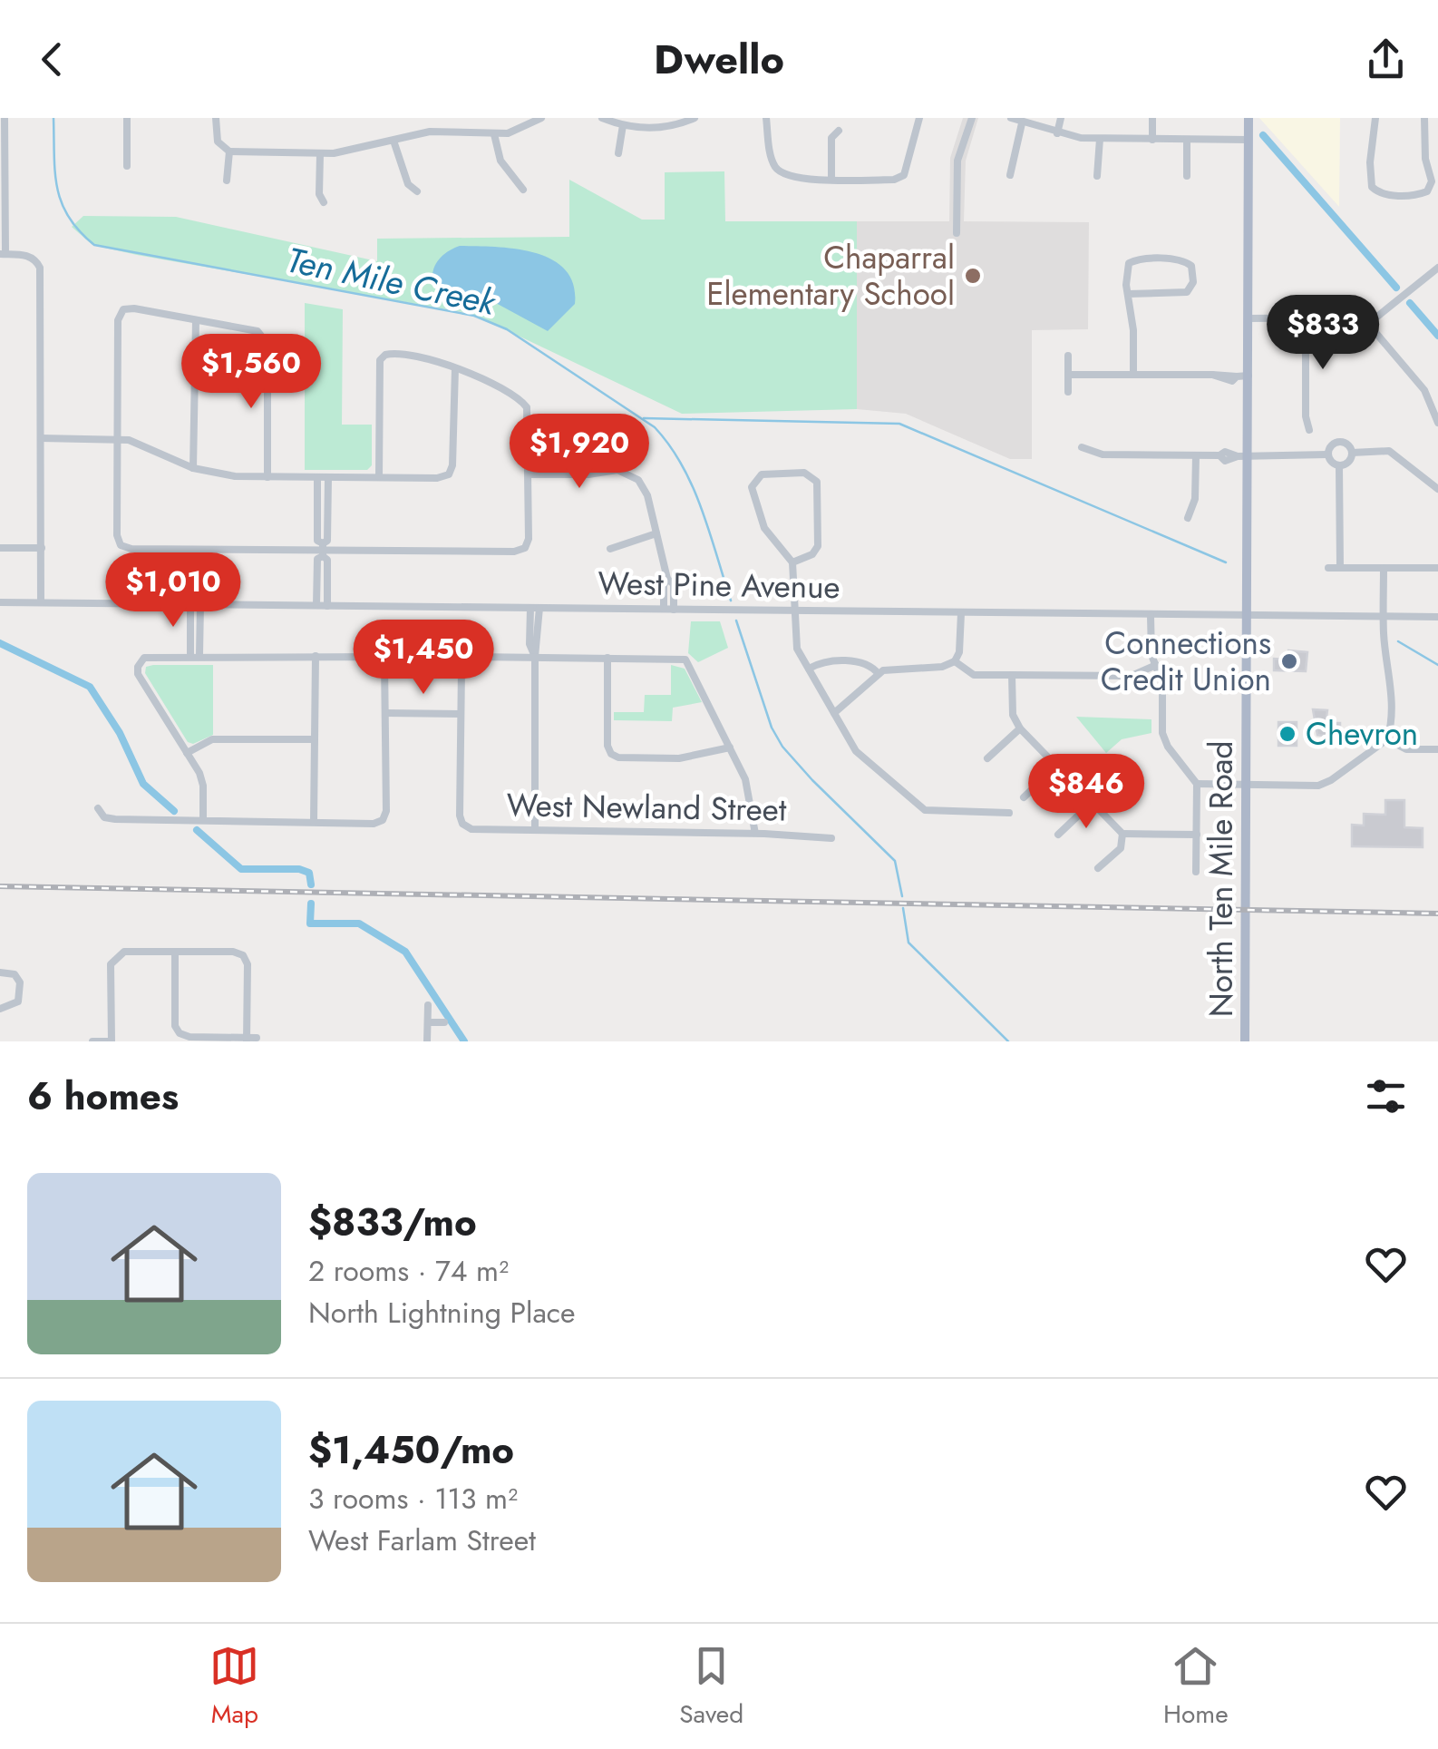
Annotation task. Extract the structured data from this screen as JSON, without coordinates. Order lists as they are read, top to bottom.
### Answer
{
  "streets": {
    "main road": ["North Ten Mile Road"],
    "street": ["West Pine Avenue", "West Newland Street"]
  },
  "crossings": [
    ["West Pine Avenue", "North Ten Mile Road"]
  ],
  "water": ["Ten Mile Creek"],
  "places": ["Chaparral Elementary School", "Connections Credit Union", "Chevron"],
  "page": {
    "header": "Dwello",
    "price": [
      "$833",
      "$1,560",
      "$1,920",
      "$1,010",
      "$1,450",
      "$846"
    ],
    "heading": "6 homes",
    "list": [
      {
        "name": "$833/mo",
        "note": "2 rooms · 74 m² · North Lightning Place"
      },
      {
        "name": "$1,450/mo",
        "note": "3 rooms · 113 m² · West Farlam Street"
      }
    ],
    "tabs": ["Map", "Saved", "Home"]
  }
}
